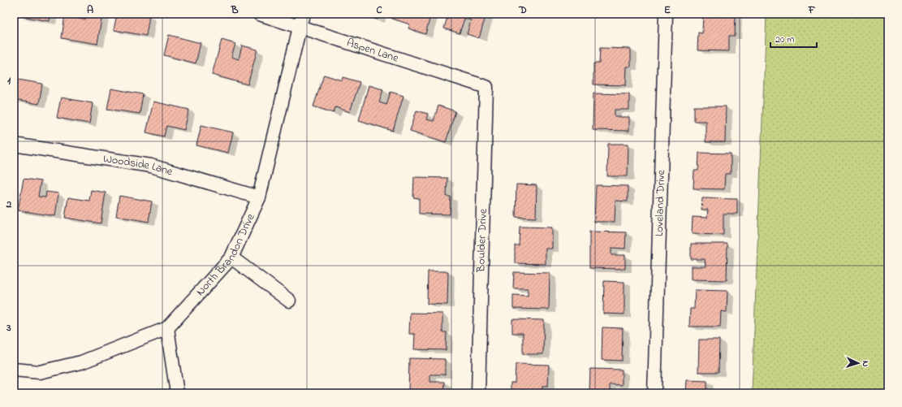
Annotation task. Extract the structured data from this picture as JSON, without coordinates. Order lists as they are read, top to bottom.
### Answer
{
  "streets": {
    "street": [
      "Aspen Lane",
      "Woodside Lane",
      "Loveland Drive",
      "Boulder Drive",
      "North Brandon Drive"
    ]
  },
  "crossings": [
    ["Aspen Lane", "Boulder Drive"],
    ["Aspen Lane", "North Brandon Drive"],
    ["Woodside Lane", "North Brandon Drive"]
  ],
  "scale_bar": "20 m",
  "north": "right",
  "grid": {
    "columns": [
      "A",
      "B",
      "C",
      "D",
      "E",
      "F"
    ],
    "rows": ["1", "2", "3"]
  }
}
